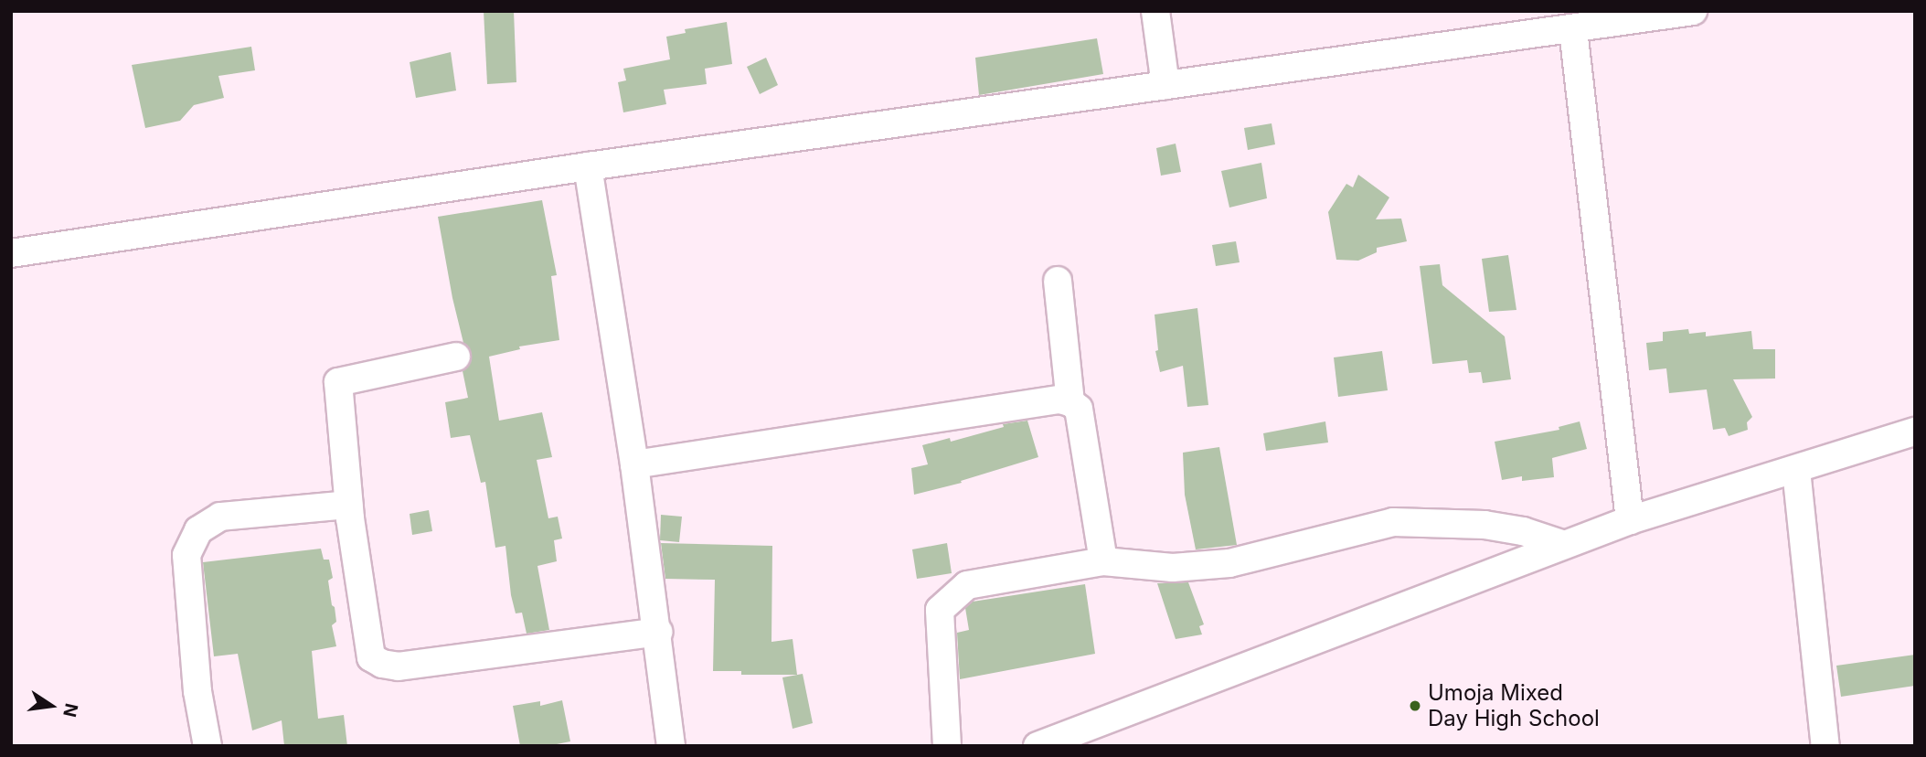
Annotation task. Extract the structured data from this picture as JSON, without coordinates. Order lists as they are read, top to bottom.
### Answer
{
  "places": ["Umoja Mixed Day High School"],
  "north": "right"
}
